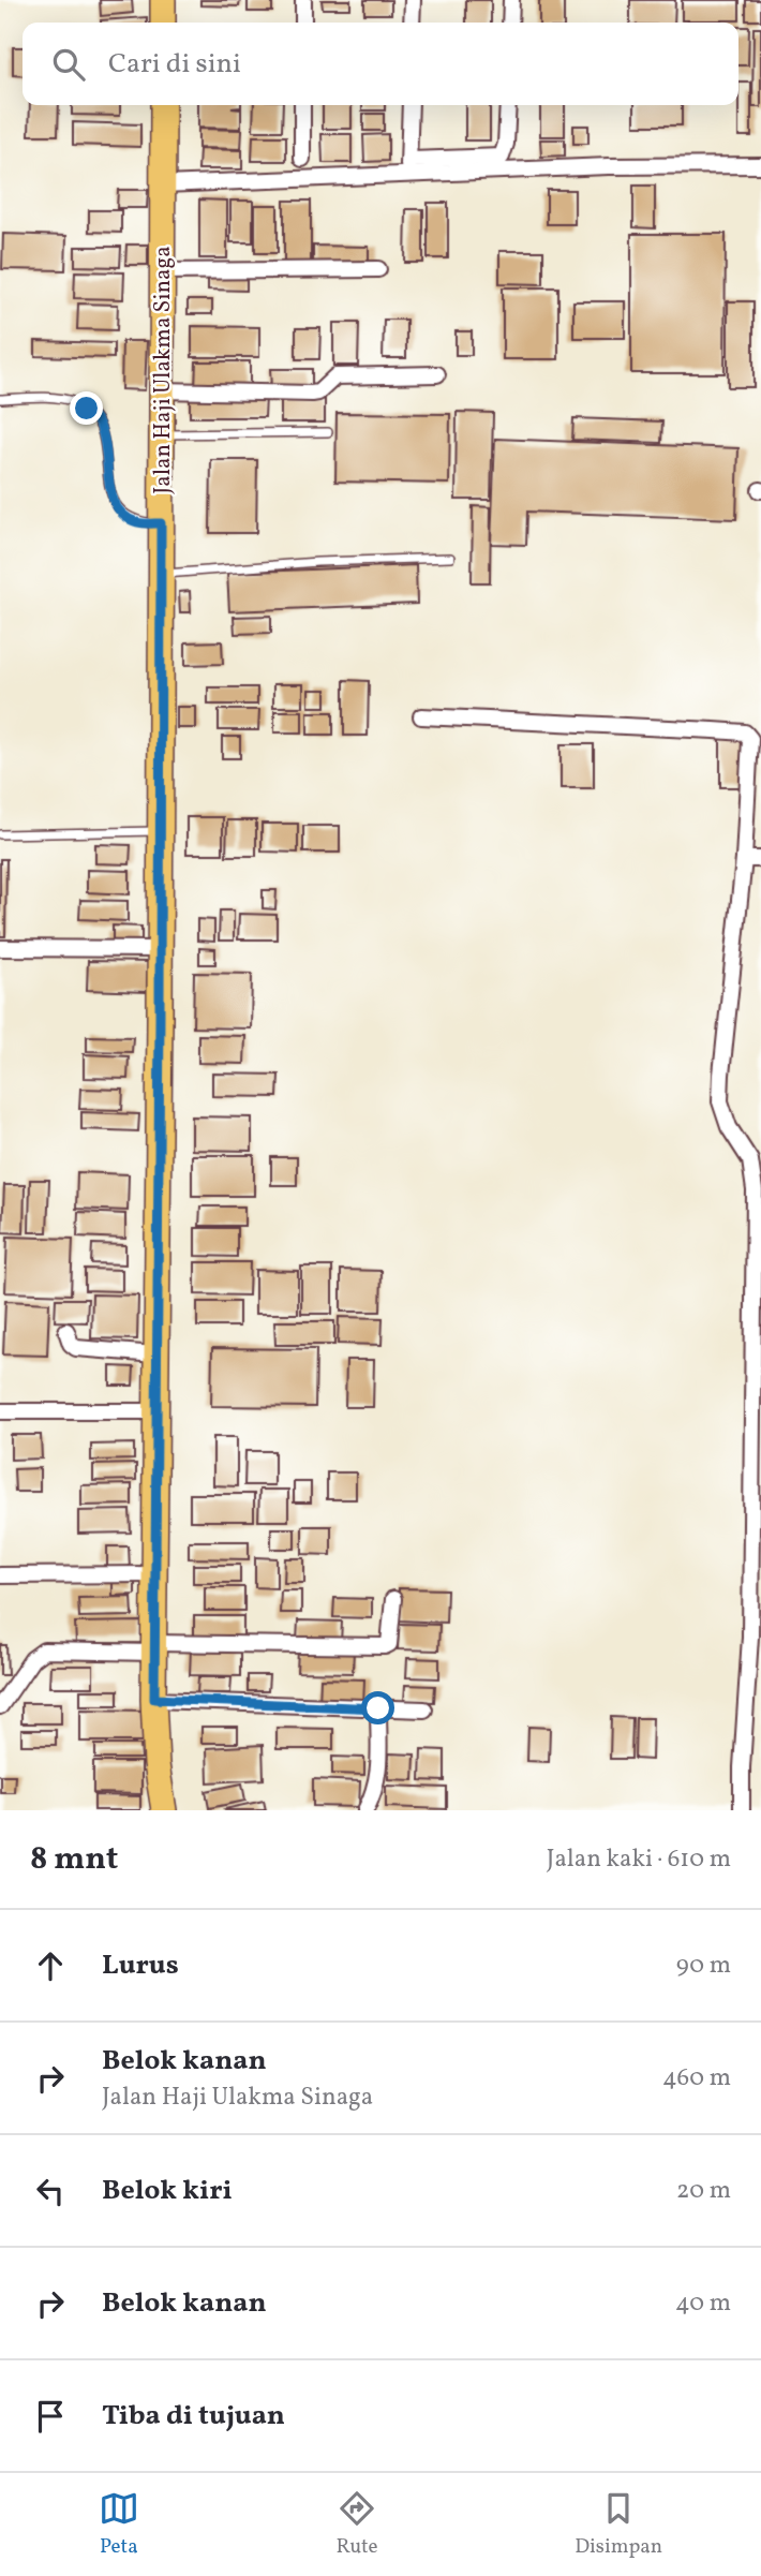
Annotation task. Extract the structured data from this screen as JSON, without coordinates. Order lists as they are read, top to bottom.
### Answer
{
  "streets": {
    "main road": ["Jalan Haji Ulakma Sinaga"]
  },
  "page": {
    "search": "Cari di sini",
    "heading": ["8 mnt", "Jalan kaki · 610 m"],
    "list": [
      ["Lurus", "90 m"],
      ["Belok kanan", "Jalan Haji Ulakma Sinaga", "460 m"],
      ["Belok kiri", "20 m"],
      ["Belok kanan", "40 m"],
      "Tiba di tujuan"
    ],
    "nav": ["Peta", "Rute", "Disimpan"]
  }
}
